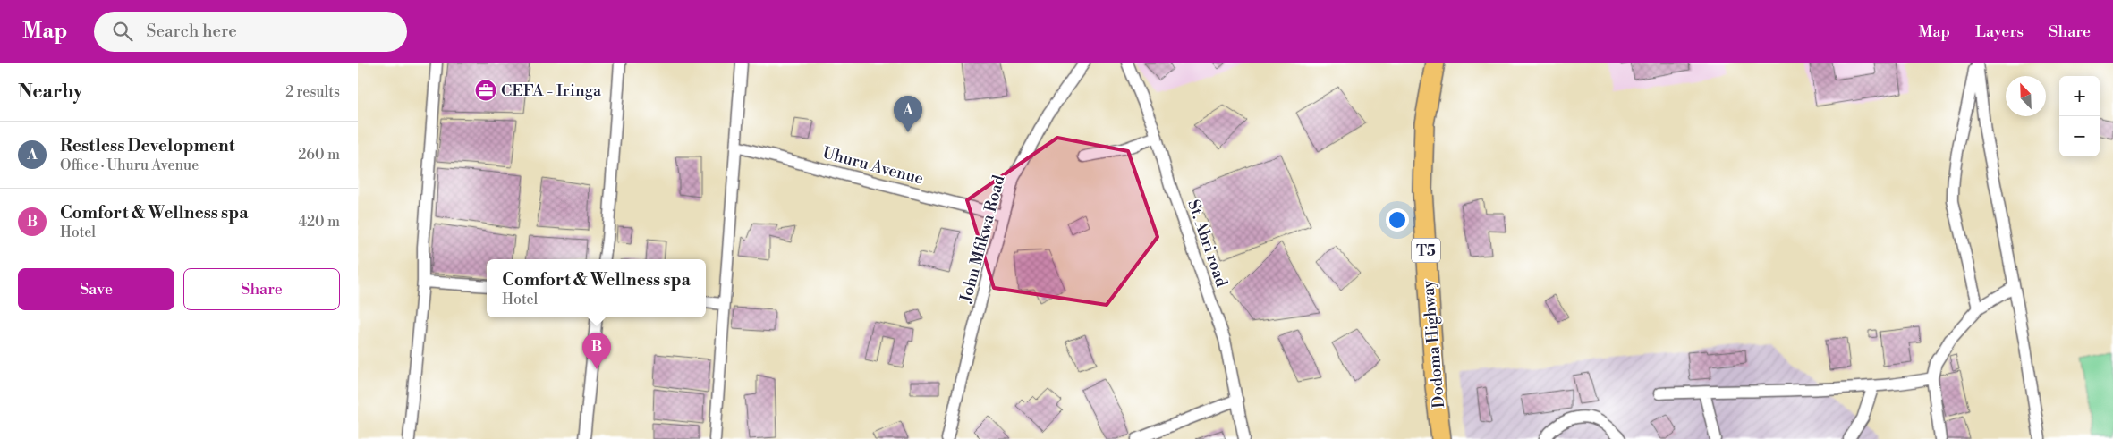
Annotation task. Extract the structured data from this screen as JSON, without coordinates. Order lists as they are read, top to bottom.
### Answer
{
  "streets": {
    "highway": ["T5", "Dodoma Highway"],
    "street": ["Uhuru Avenue", "John Mfikwa Road", "St. Abri road"]
  },
  "crossings": [
    ["Uhuru Avenue", "John Mfikwa Road"]
  ],
  "places": {
    "office": ["CEFA - Iringa"]
  },
  "north": "top left",
  "page": {
    "header": "Map",
    "search": "Search here",
    "nav": ["Map", "Layers", "Share"],
    "heading": ["Nearby", "2 results"],
    "map_buttons": ["+", "−"],
    "pins": ["A", "B"],
    "list": [
      {
        "mark": "A",
        "name": "Restless Development",
        "note": "Office · Uhuru Avenue",
        "value": "260 m"
      },
      {
        "mark": "B",
        "name": "Comfort & Wellness spa",
        "note": "Hotel",
        "value": "420 m"
      }
    ],
    "buttons": ["Save", "Share"],
    "popup": ["Comfort & Wellness spa", "Hotel"]
  }
}
